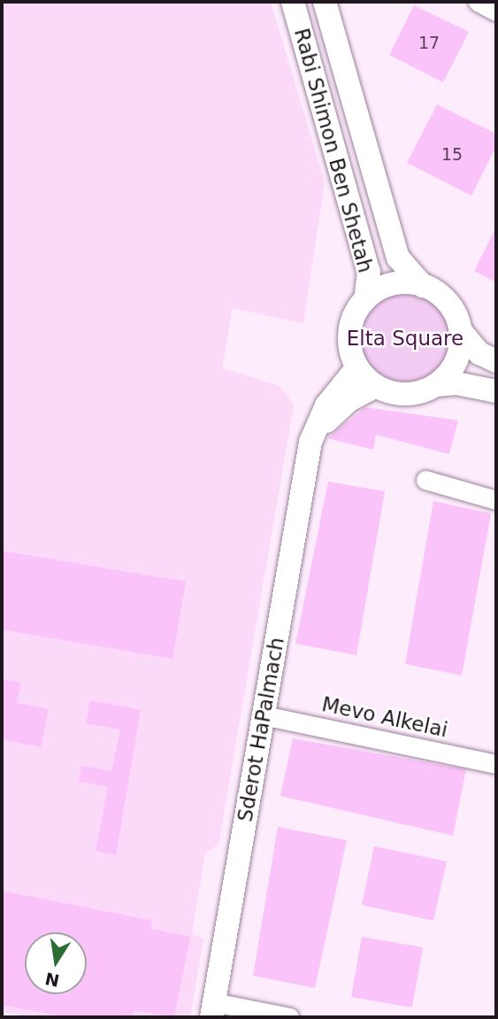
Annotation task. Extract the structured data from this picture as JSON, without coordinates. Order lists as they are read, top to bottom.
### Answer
{
  "streets": {
    "street": ["Rabi Shimon Ben Shetah", "Mevo Alkelai", "Sderot HaPalmach"]
  },
  "crossings": [
    ["Rabi Shimon Ben Shetah", "Sderot HaPalmach"],
    ["Mevo Alkelai", "Sderot HaPalmach"]
  ],
  "parks": ["Elta Square"],
  "house_numbers": ["17", "15"],
  "north": "bottom"
}
